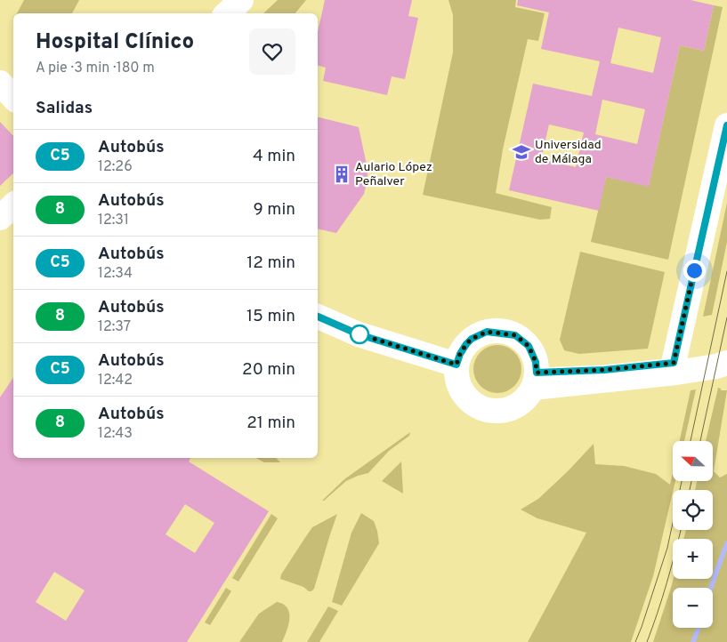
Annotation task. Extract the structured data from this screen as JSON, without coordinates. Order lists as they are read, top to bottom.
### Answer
{
  "places": {
    "school or university": ["Universidad de Málaga"],
    "building": ["Aulario López Peñalver"]
  },
  "lines": ["bus line C5"],
  "north": "left",
  "page": {
    "heading": [
      ["Hospital Clínico", "A pie · 3 min · 180 m"],
      "Salidas"
    ],
    "list": [
      {
        "mark": "C5",
        "name": "Autobús",
        "note": "12:26",
        "value": "4 min"
      },
      {
        "mark": "8",
        "name": "Autobús",
        "note": "12:31",
        "value": "9 min"
      },
      {
        "mark": "C5",
        "name": "Autobús",
        "note": "12:34",
        "value": "12 min"
      },
      {
        "mark": "8",
        "name": "Autobús",
        "note": "12:37",
        "value": "15 min"
      },
      {
        "mark": "C5",
        "name": "Autobús",
        "note": "12:42",
        "value": "20 min"
      },
      {
        "mark": "8",
        "name": "Autobús",
        "note": "12:43",
        "value": "21 min"
      }
    ],
    "map_buttons": ["+", "−"]
  }
}
